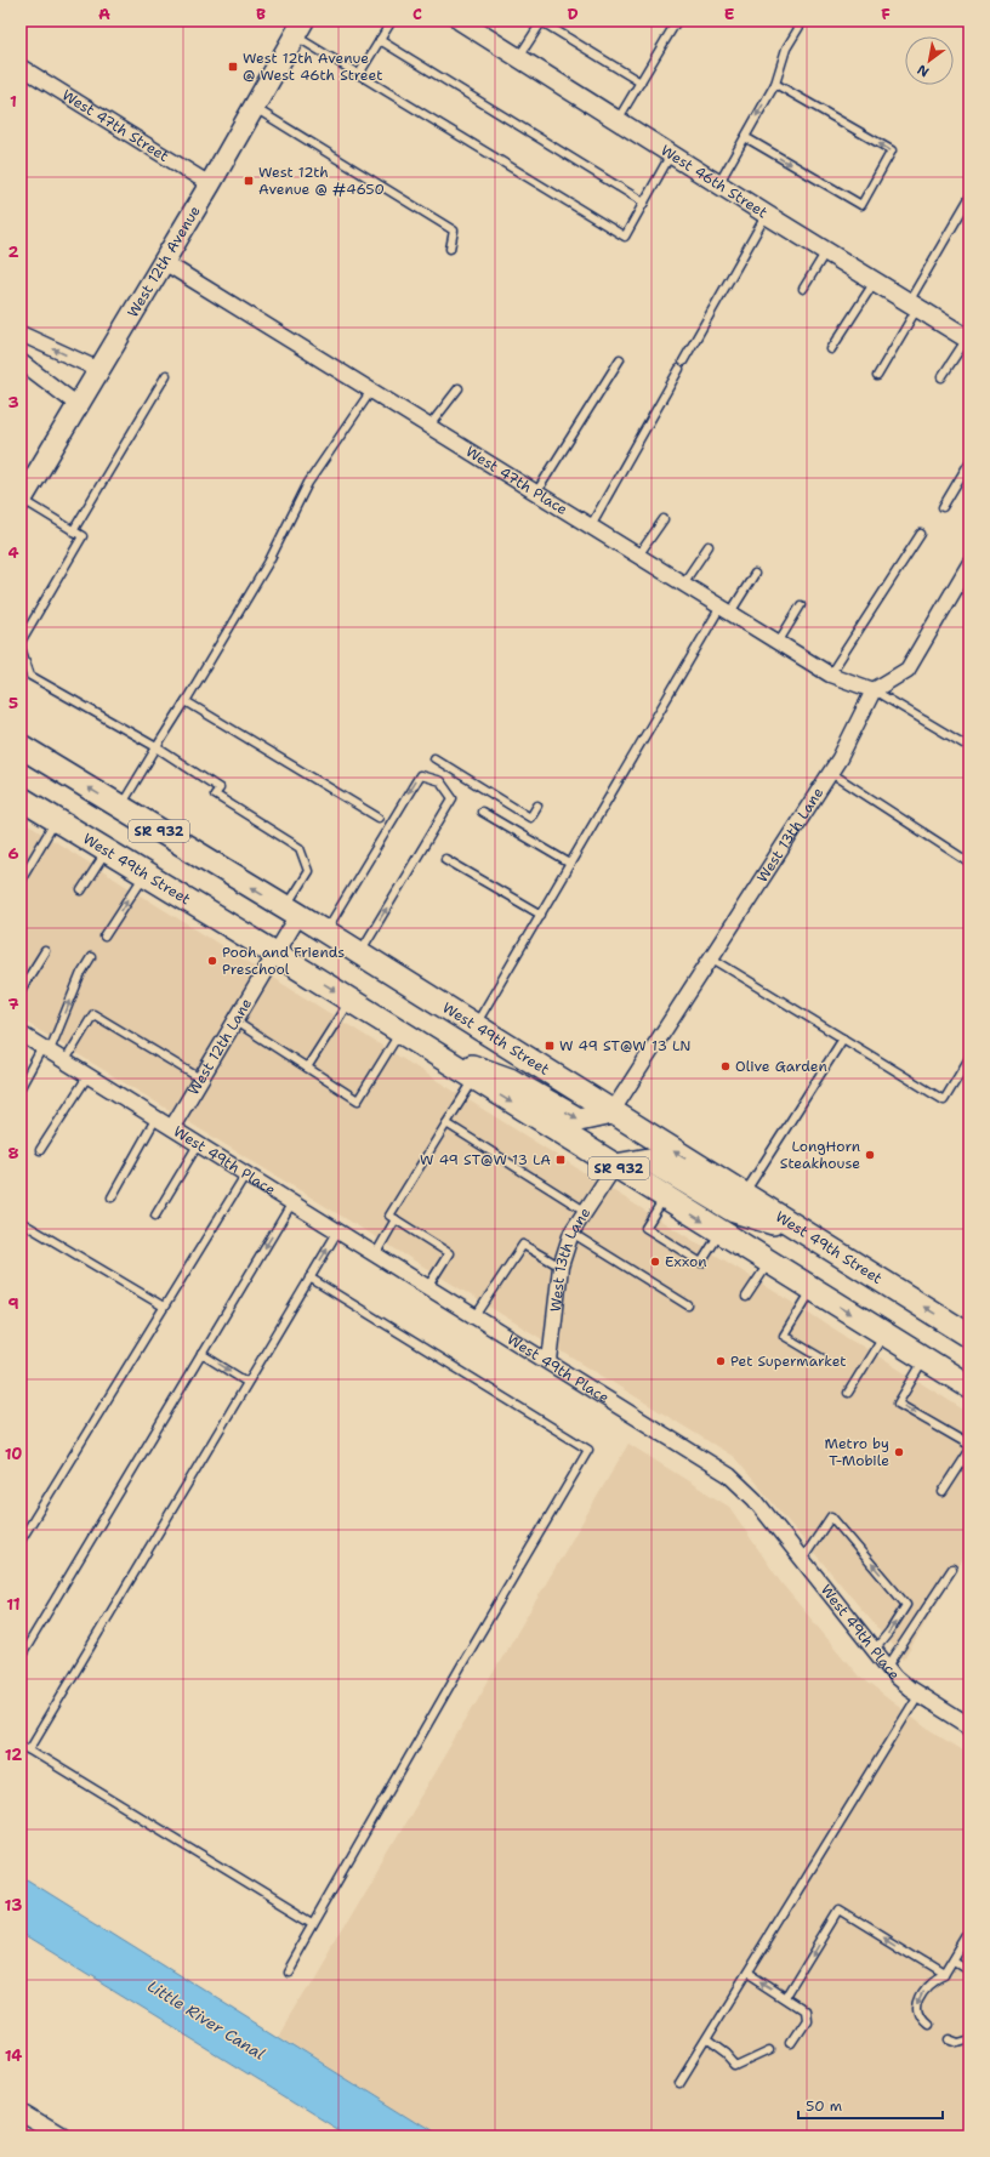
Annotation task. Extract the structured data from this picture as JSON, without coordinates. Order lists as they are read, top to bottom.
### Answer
{
  "streets": {
    "main road": ["West 12th Avenue", "SR 932", "West 49th Street"],
    "street": [
      "West 47th Street",
      "West 46th Street",
      "West 47th Place",
      "West 13th Lane",
      "West 12th Lane",
      "West 49th Place"
    ]
  },
  "crossings": [
    ["West 47th Street", "West 12th Avenue"],
    ["West 12th Avenue", "West 47th Place"],
    ["West 47th Place", "West 13th Lane"],
    ["West 13th Lane", "West 49th Street"],
    ["West 13th Lane", "West 49th Place"],
    ["West 49th Street", "West 12th Lane"],
    ["West 12th Lane", "West 49th Place"]
  ],
  "water": ["Little River Canal"],
  "places": {
    "transit": [
      "West 12th Avenue @ West 46th Street",
      "West 12th Avenue @ #4650",
      "W 49 ST@W 13 LN",
      "W 49 ST@W 13 LA"
    ],
    "other": [
      "Pooh and Friends Preschool",
      "Olive Garden",
      "LongHorn Steakhouse",
      "Exxon",
      "Pet Supermarket",
      "Metro by T-Mobile"
    ]
  },
  "scale_bar": "50 m",
  "north": "bottom left",
  "grid": {
    "columns": [
      "A",
      "B",
      "C",
      "D",
      "E",
      "F"
    ],
    "rows": [
      "1",
      "2",
      "3",
      "4",
      "5",
      "6",
      "7",
      "8",
      "9",
      "10",
      "11",
      "12",
      "13",
      "14"
    ]
  }
}
